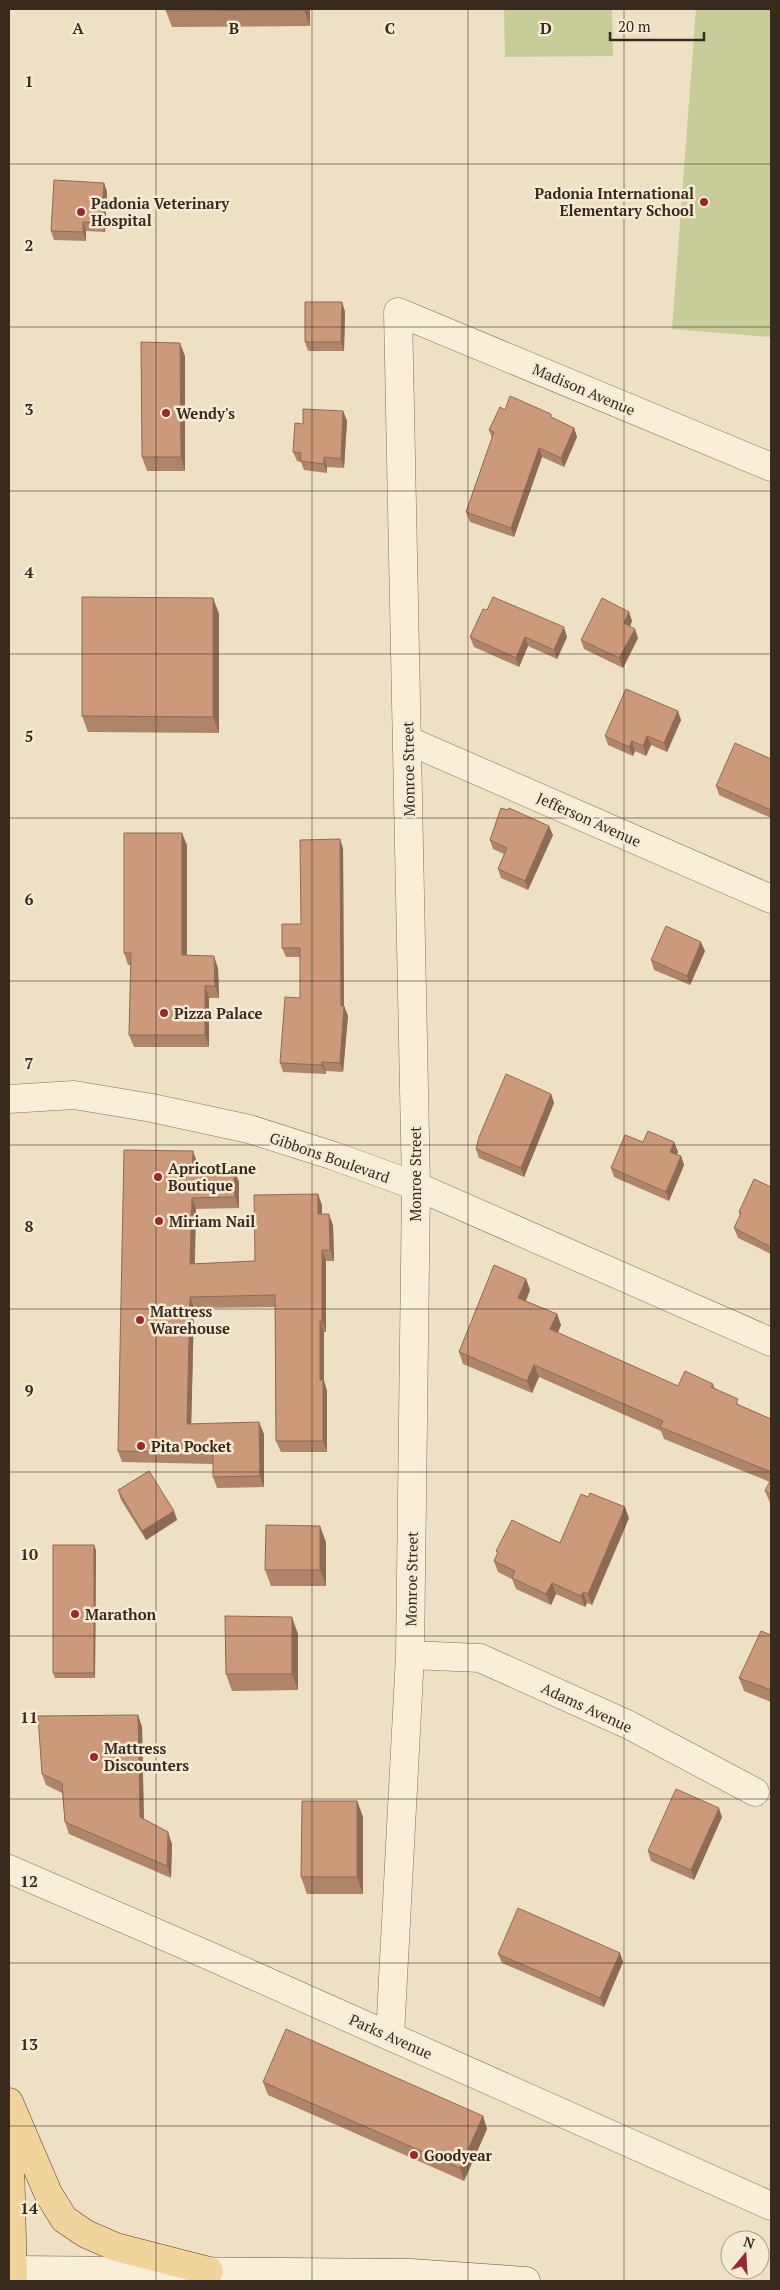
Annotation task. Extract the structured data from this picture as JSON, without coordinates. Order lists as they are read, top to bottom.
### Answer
{
  "streets": {
    "street": [
      "Madison Avenue",
      "Monroe Street",
      "Jefferson Avenue",
      "Gibbons Boulevard",
      "Adams Avenue",
      "Parks Avenue"
    ]
  },
  "crossings": [
    ["Madison Avenue", "Monroe Street"],
    ["Monroe Street", "Jefferson Avenue"],
    ["Monroe Street", "Gibbons Boulevard"],
    ["Monroe Street", "Adams Avenue"],
    ["Monroe Street", "Parks Avenue"]
  ],
  "places": [
    "Padonia International Elementary School",
    "Padonia Veterinary Hospital",
    "Wendy's",
    "Pizza Palace",
    "ApricotLane Boutique",
    "Miriam Nail",
    "Mattress Warehouse",
    "Pita Pocket",
    "Marathon",
    "Mattress Discounters",
    "Goodyear"
  ],
  "scale_bar": "20 m",
  "north": "top",
  "grid": {
    "columns": [
      "A",
      "B",
      "C",
      "D"
    ],
    "rows": [
      "1",
      "2",
      "3",
      "4",
      "5",
      "6",
      "7",
      "8",
      "9",
      "10",
      "11",
      "12",
      "13",
      "14"
    ]
  }
}
